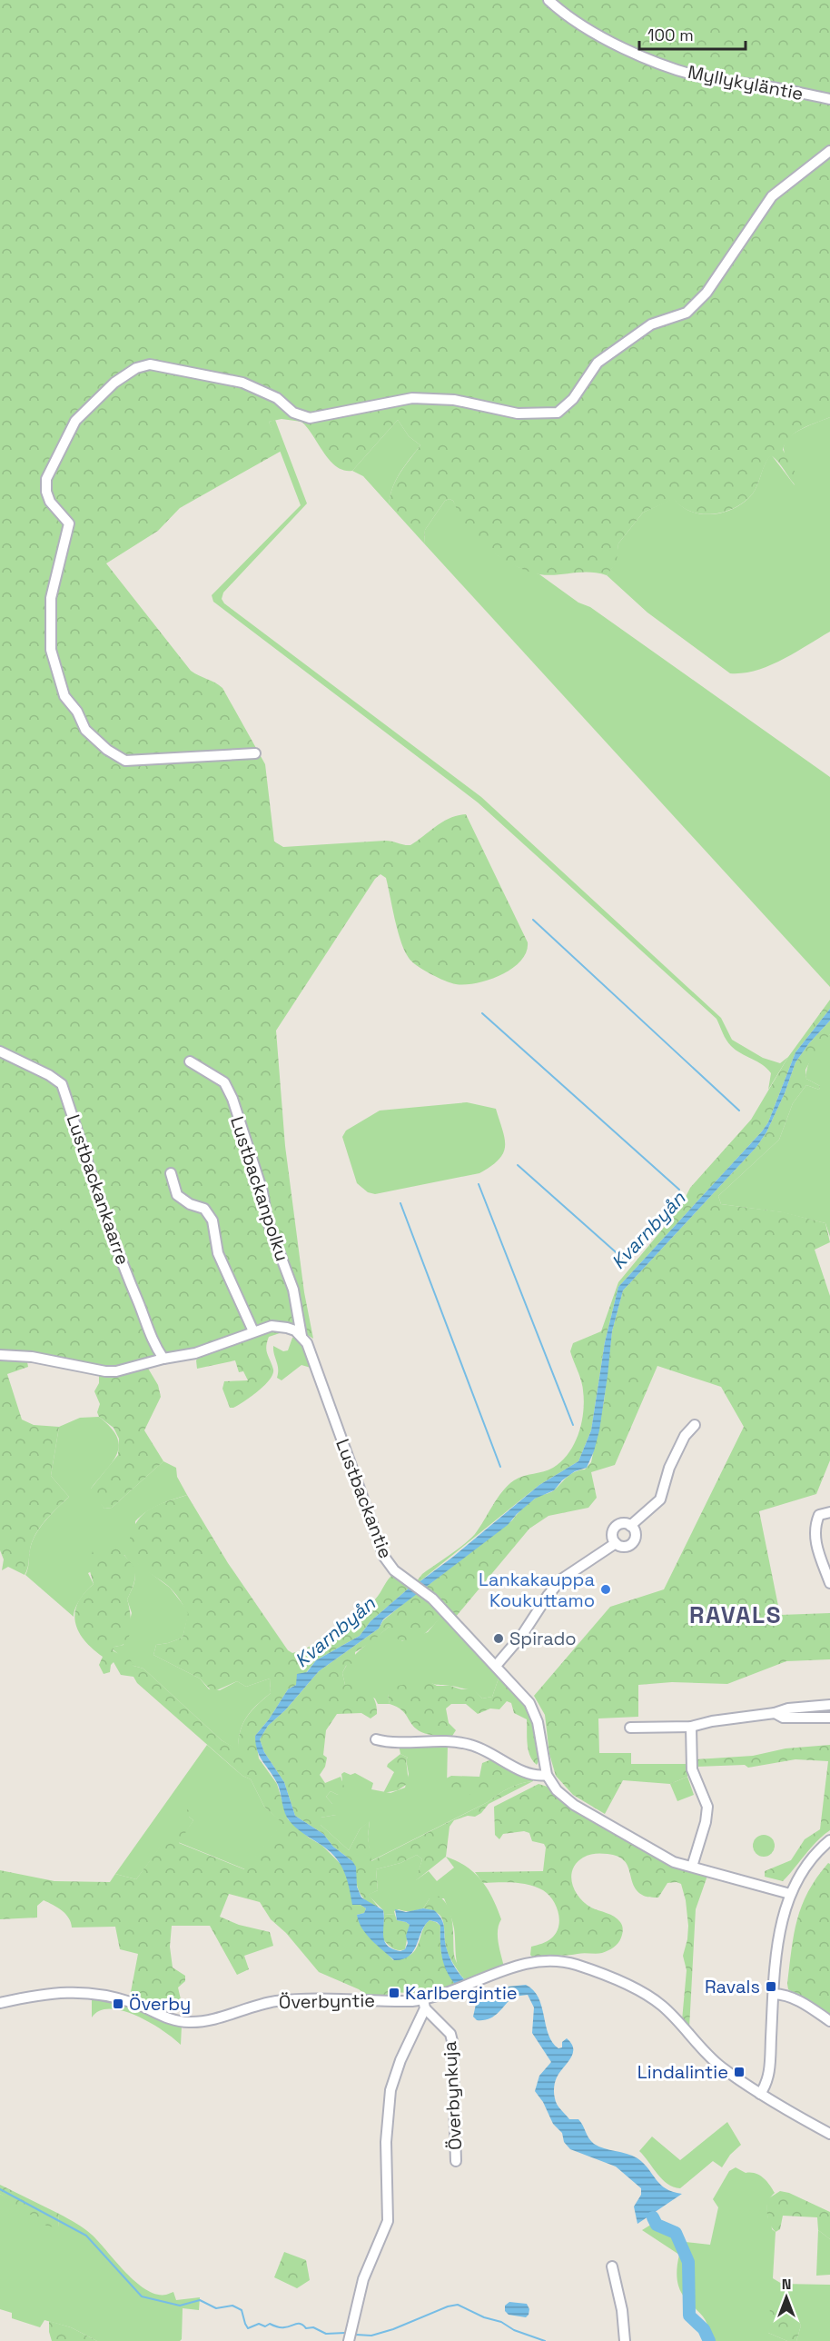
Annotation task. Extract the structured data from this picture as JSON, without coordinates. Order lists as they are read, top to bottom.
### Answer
{
  "streets": {
    "street": [
      "Myllykyläntie",
      "Lustbackanpolku",
      "Lustbackankaarre",
      "Lustbackantie",
      "Överbyntie",
      "Överbynkuja"
    ]
  },
  "crossings": [
    ["Lustbackanpolku", "Lustbackantie"],
    ["Överbyntie", "Överbynkuja"]
  ],
  "districts": ["RAVALS"],
  "water": ["Kvarnbyån"],
  "places": {
    "other": ["Lankakauppa Koukuttamo", "Spirado"],
    "transit": [
      "Ravals",
      "Karlbergintie",
      "Överby",
      "Lindalintie"
    ]
  },
  "scale_bar": "100 m",
  "north": "top"
}
